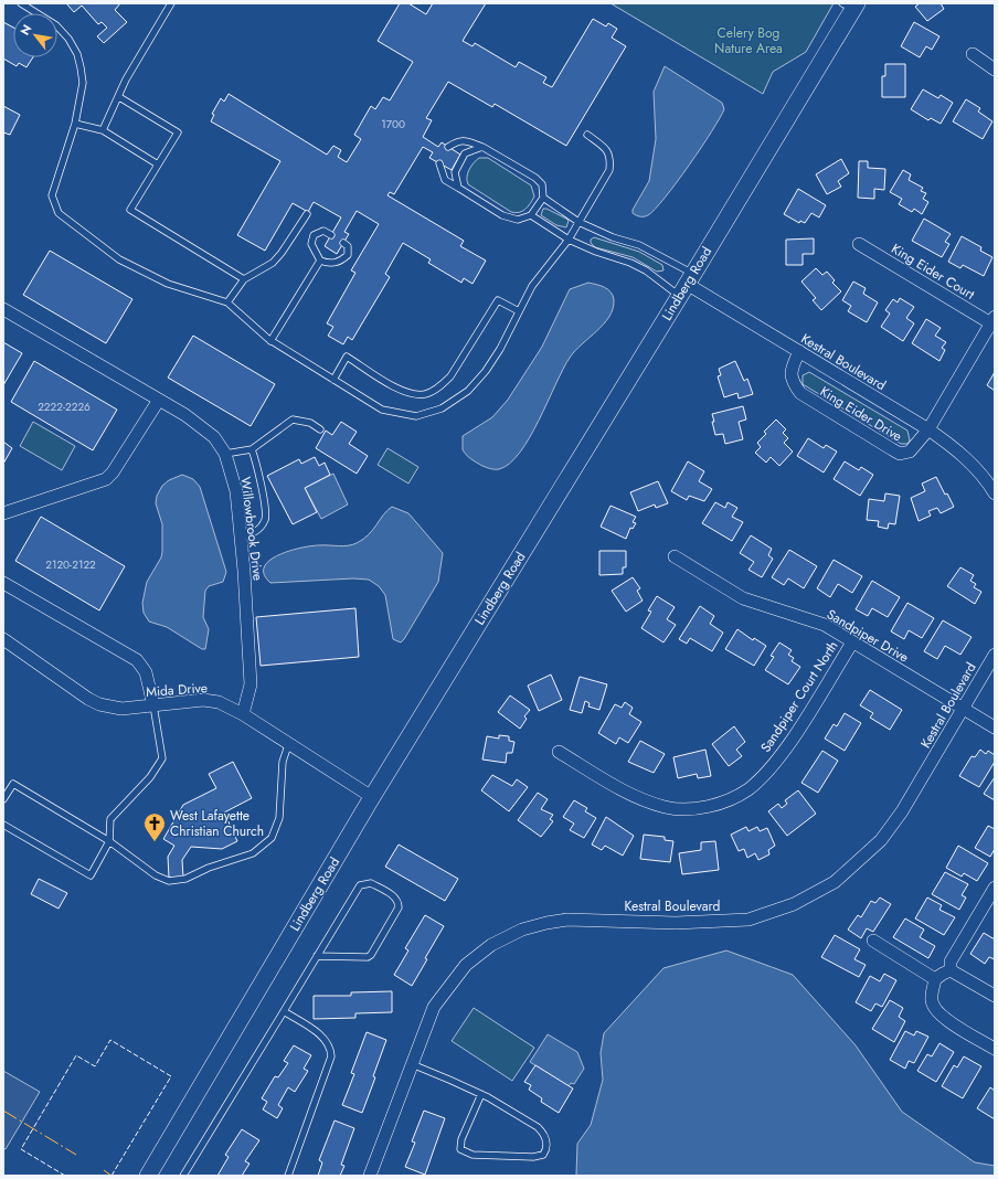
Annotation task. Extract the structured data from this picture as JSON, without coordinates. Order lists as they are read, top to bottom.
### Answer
{
  "streets": {
    "main road": ["Lindberg Road"],
    "street": [
      "King Eider Court",
      "Kestral Boulevard",
      "King Eider Drive",
      "Willowbrook Drive",
      "Sandpiper Drive",
      "Mida Drive",
      "Sandpiper Court North"
    ]
  },
  "crossings": [
    ["King Eider Court", "King Eider Drive"],
    ["Lindberg Road", "Kestral Boulevard"],
    ["Lindberg Road", "Mida Drive"],
    ["Kestral Boulevard", "King Eider Drive"],
    ["Kestral Boulevard", "Sandpiper Drive"],
    ["Willowbrook Drive", "Mida Drive"],
    ["Sandpiper Drive", "Sandpiper Court North"]
  ],
  "parks": ["Celery Bog Nature Area"],
  "places": {
    "church": ["West Lafayette Christian Church"]
  },
  "house_numbers": ["1700", "2222-2226", "2120-2122"],
  "north": "top left"
}
